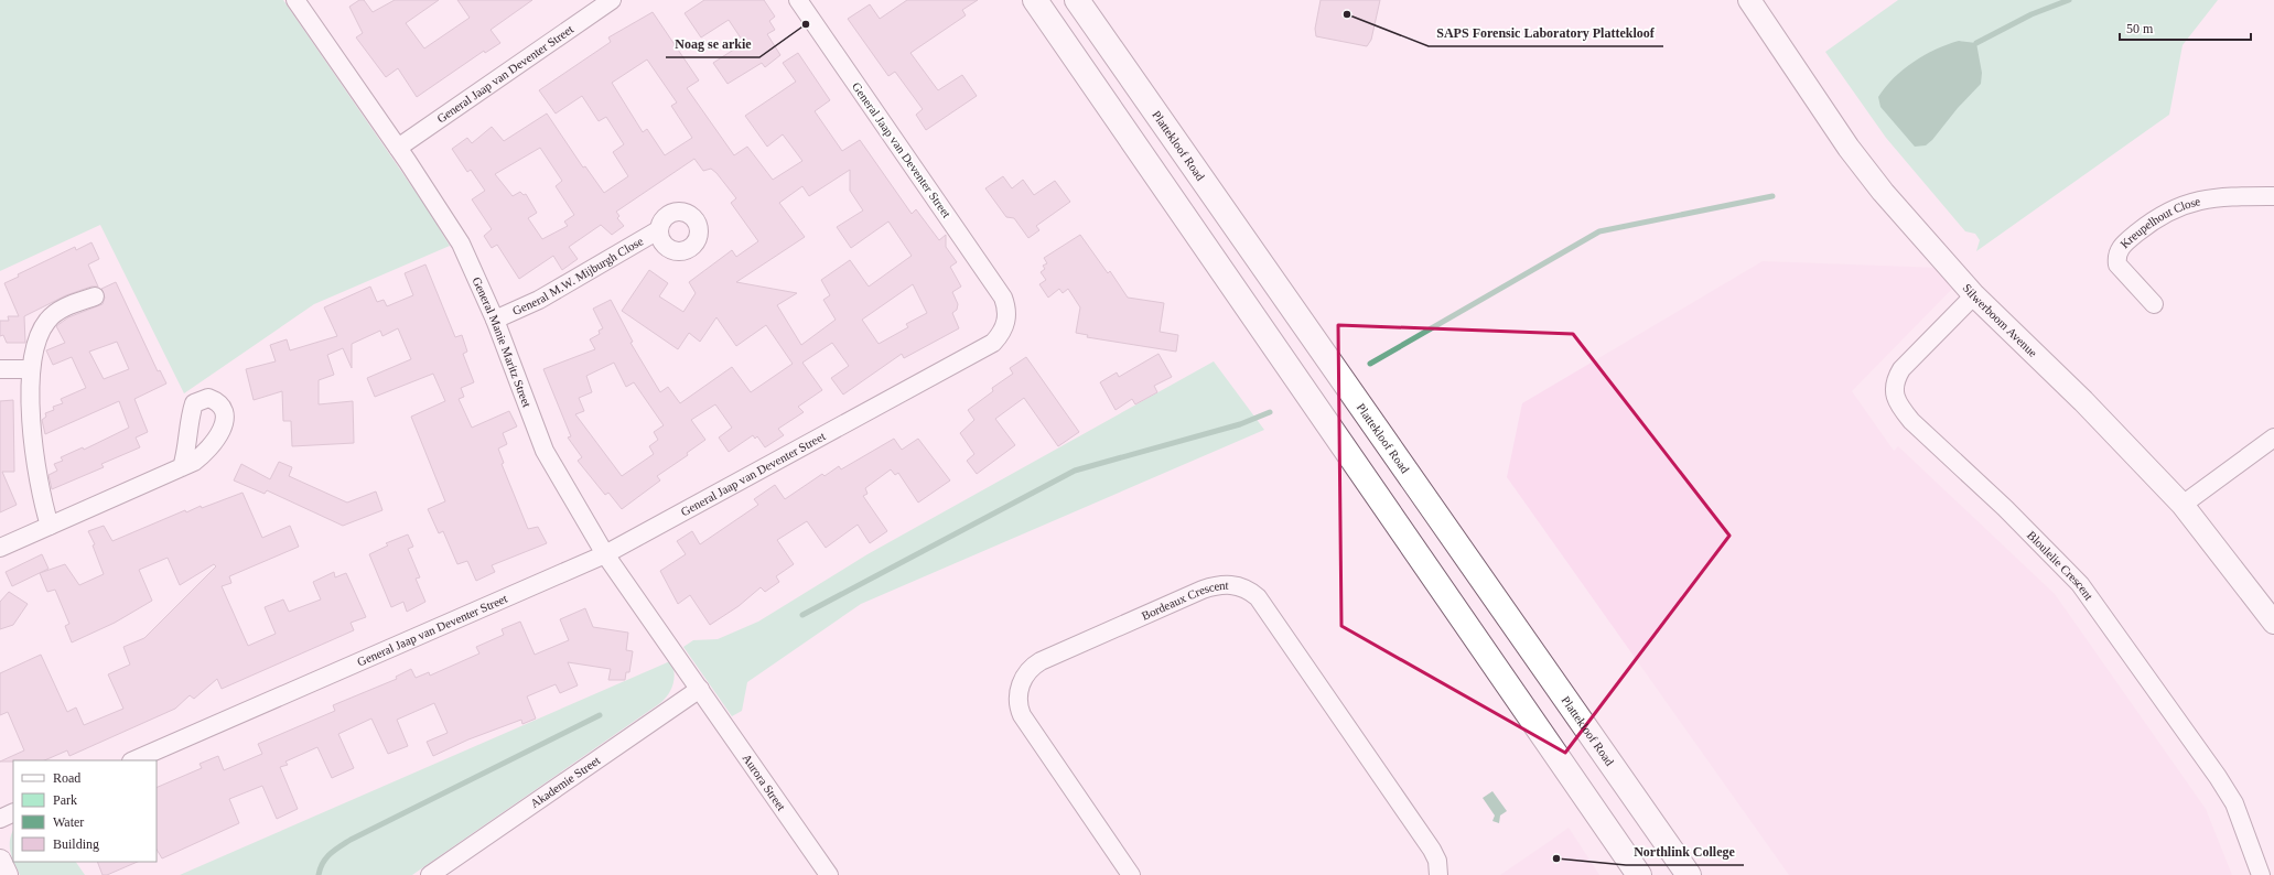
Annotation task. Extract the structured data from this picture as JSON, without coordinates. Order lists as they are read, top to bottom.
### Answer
{
  "streets": {
    "main road": ["Plattekloof Road"],
    "street": [
      "General Jaap van Deventer Street",
      "Kreupelhout Close",
      "General M.W. Mijburgh Close",
      "Silwerboom Avenue",
      "General Manie Maritz Street",
      "Bloulelie Crescent",
      "Bordeaux Crescent",
      "Akademie Street",
      "Aurora Street"
    ]
  },
  "crossings": [
    ["General Jaap van Deventer Street", "General Manie Maritz Street"],
    ["General M.W. Mijburgh Close", "General Manie Maritz Street"],
    ["Silwerboom Avenue", "Bloulelie Crescent"],
    ["General Manie Maritz Street", "Akademie Street"],
    ["General Manie Maritz Street", "Aurora Street"],
    ["Akademie Street", "Aurora Street"]
  ],
  "places": ["SAPS Forensic Laboratory Plattekloof", "Noag se arkie", "Northlink College"],
  "legend": [
    "Road",
    "Park",
    "Water",
    "Building"
  ],
  "scale_bar": "50 m"
}
